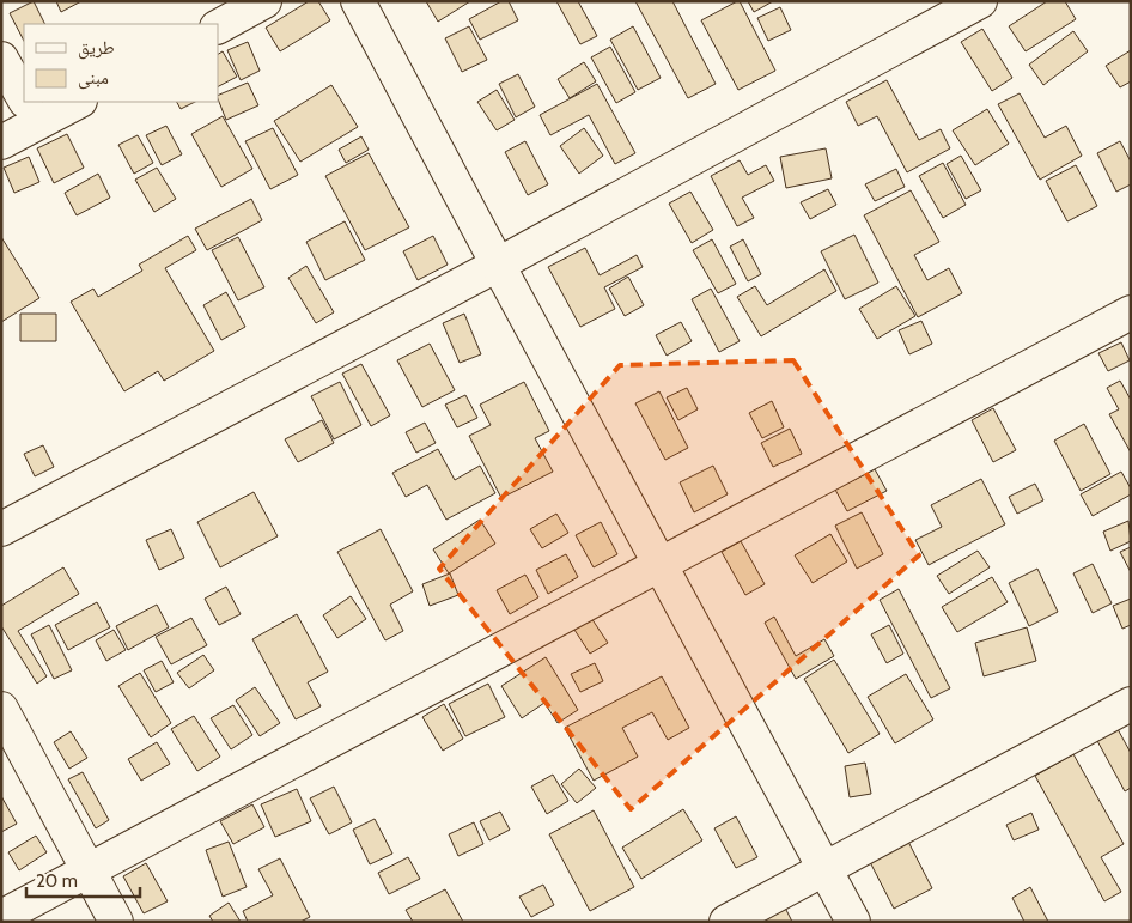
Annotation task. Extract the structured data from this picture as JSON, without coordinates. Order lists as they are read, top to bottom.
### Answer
{
  "legend": ["طريق", "مبنى"],
  "scale_bar": "20 m"
}
